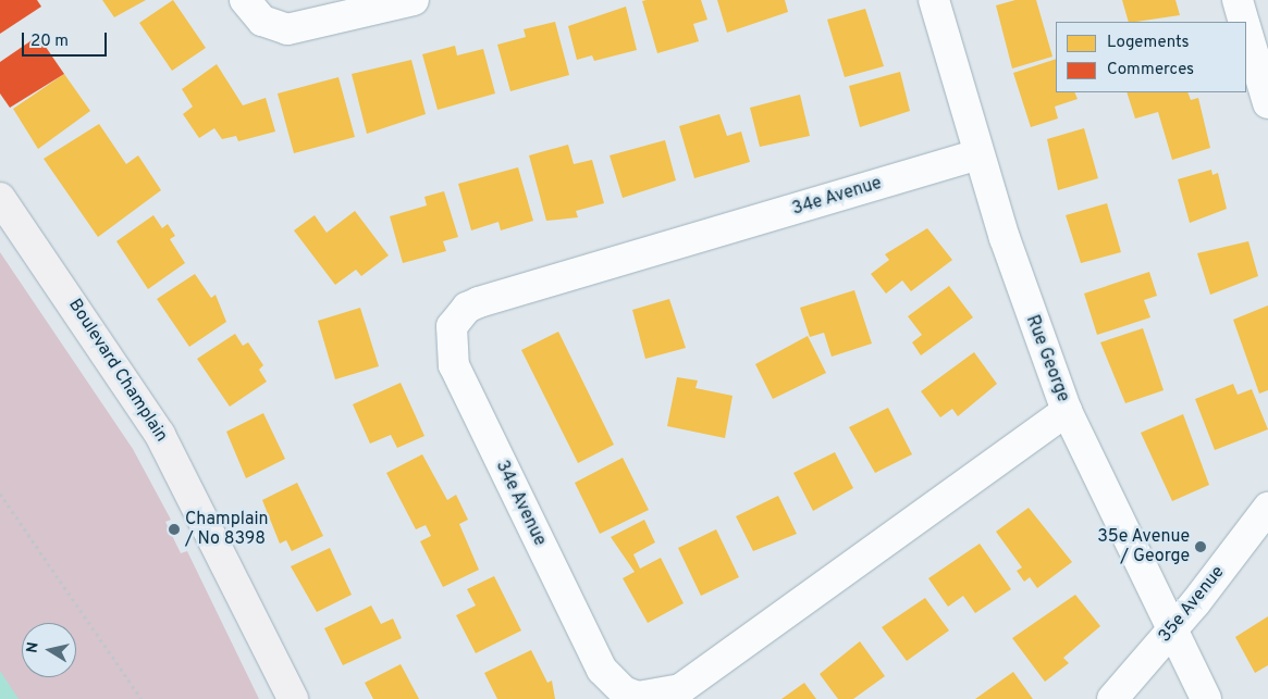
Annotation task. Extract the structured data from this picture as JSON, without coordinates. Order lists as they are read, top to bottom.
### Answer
{
  "streets": {
    "main road": ["Boulevard Champlain"],
    "street": ["34e Avenue", "Rue George", "35e Avenue"]
  },
  "crossings": [
    ["34e Avenue", "Rue George"],
    ["Rue George", "35e Avenue"]
  ],
  "places": ["Champlain / No 8398", "35e Avenue / George"],
  "legend": ["Logements", "Commerces"],
  "scale_bar": "20 m",
  "north": "left"
}
